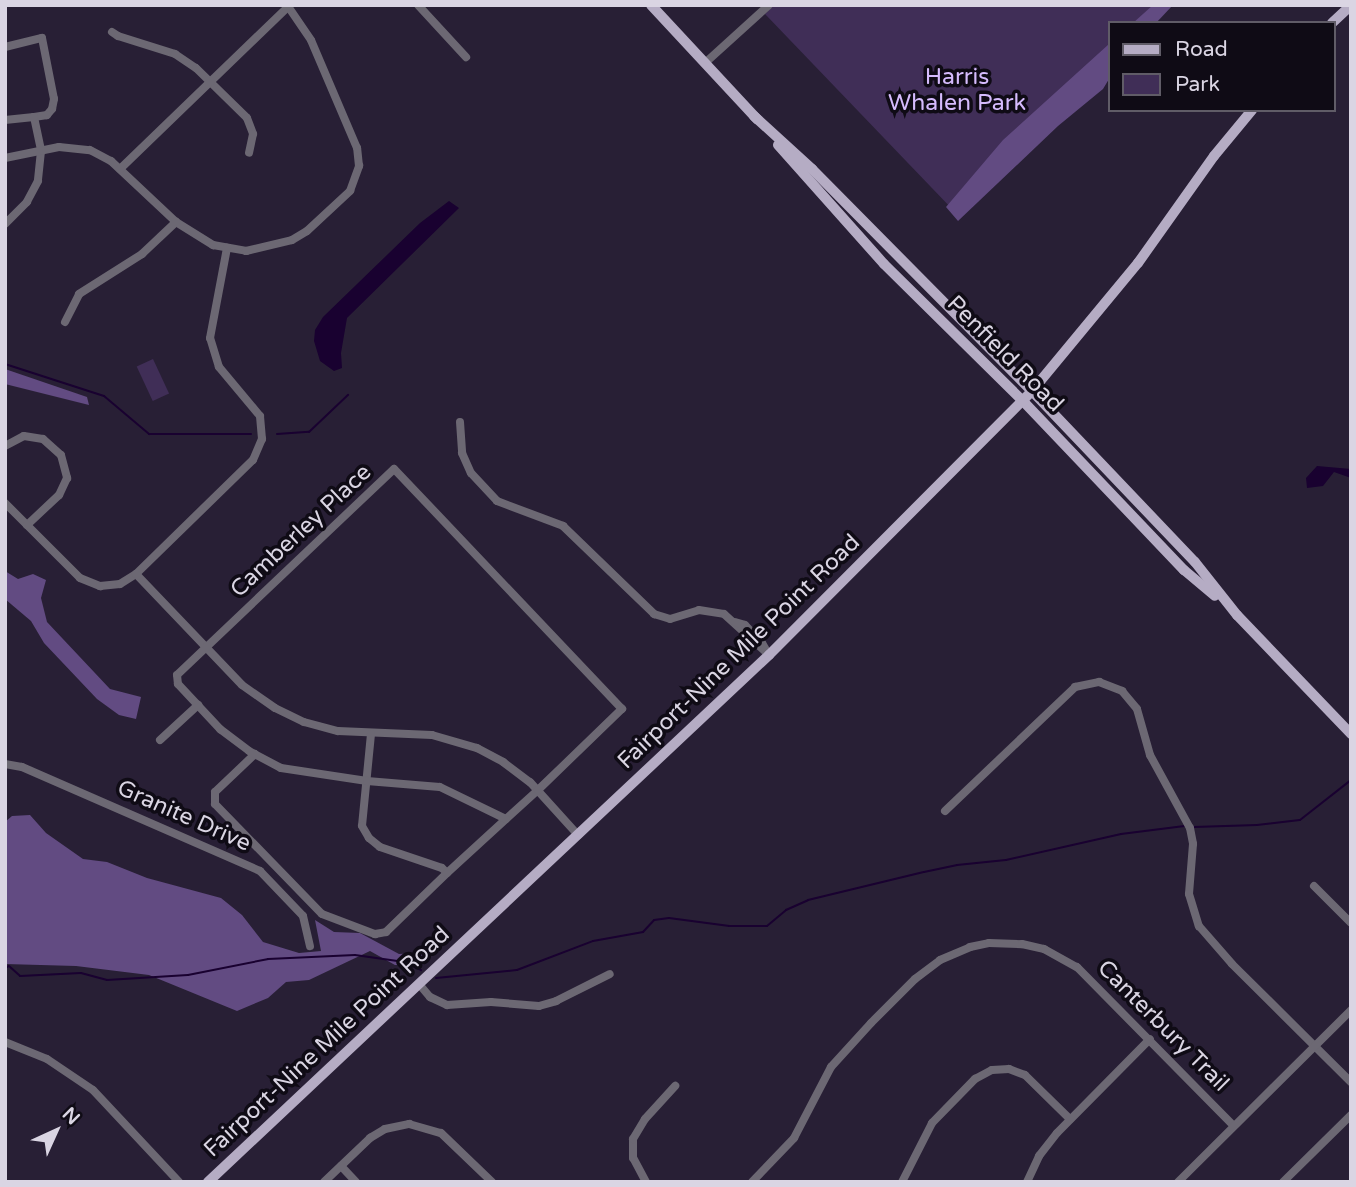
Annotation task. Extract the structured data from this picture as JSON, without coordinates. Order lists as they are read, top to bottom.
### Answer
{
  "streets": {
    "main road": ["Penfield Road", "Fairport-Nine Mile Point Road"],
    "street": ["Camberley Place", "Granite Drive", "Canterbury Trail"]
  },
  "crossings": [
    ["Penfield Road", "Fairport-Nine Mile Point Road"]
  ],
  "parks": ["Harris Whalen Park"],
  "legend": ["Road", "Park"],
  "north": "top right"
}
